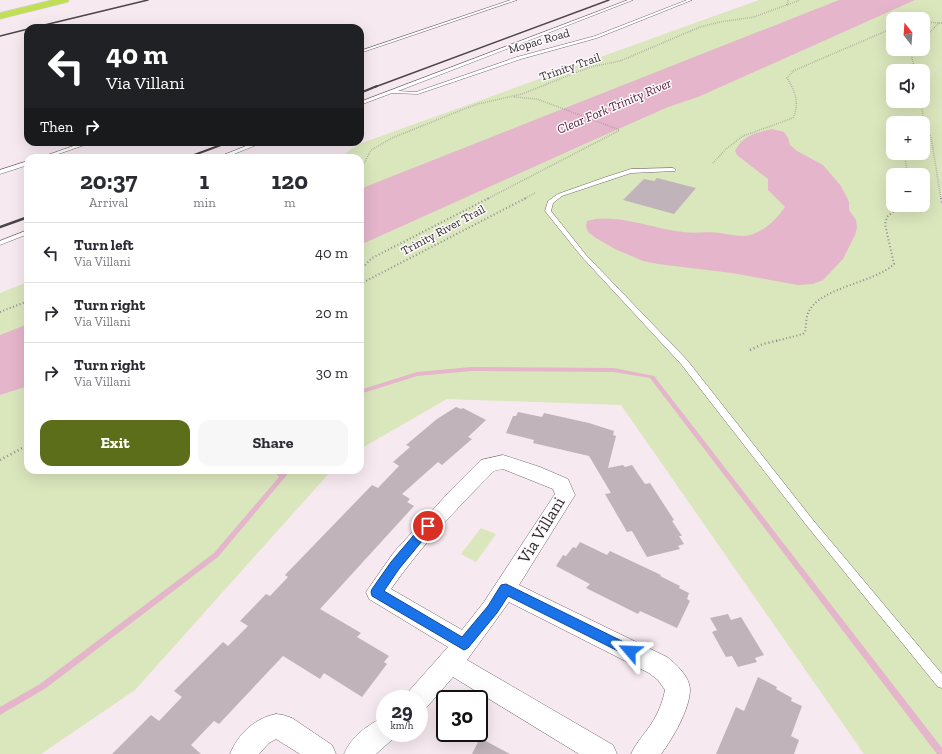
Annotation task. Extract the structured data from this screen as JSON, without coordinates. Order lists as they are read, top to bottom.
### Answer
{
  "streets": {
    "street": ["Via Villani"],
    "lane": ["Mopac Road"],
    "path": ["Trinity Trail", "Trinity River Trail"]
  },
  "water": ["Clear Fork Trinity River"],
  "north": "top",
  "page": {
    "map_buttons": ["+", "−"],
    "turn": ["40 m", "Via Villani"],
    "then": "Then",
    "eta": [
      "20:37",
      "Arrival",
      "1",
      "min",
      "120",
      "m"
    ],
    "list": [
      {
        "name": "Turn left",
        "note": "Via Villani",
        "value": "40 m"
      },
      {
        "name": "Turn right",
        "note": "Via Villani",
        "value": "20 m"
      },
      {
        "name": "Turn right",
        "note": "Via Villani",
        "value": "30 m"
      }
    ],
    "buttons": ["Exit", "Share"],
    "speed": "29 km/h",
    "limit": "30"
  }
}
